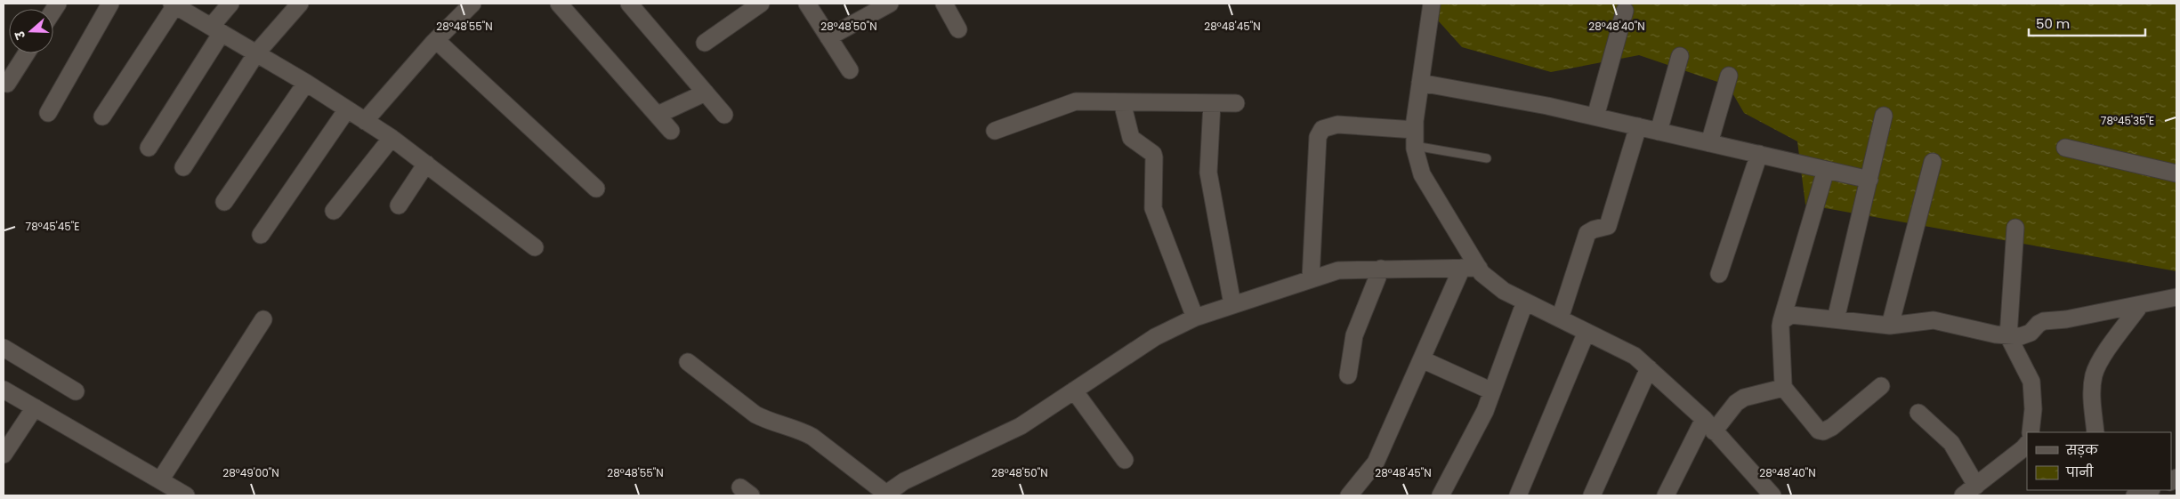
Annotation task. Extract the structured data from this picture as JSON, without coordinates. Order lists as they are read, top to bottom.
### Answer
{
  "legend": ["सड़क", "पानी"],
  "scale_bar": "50 m",
  "north": "left",
  "coordinates": [
    "28°48'55\"N",
    "28°48'45\"N",
    "28°48'40\"N",
    "28°48'50\"N",
    "78°45'35\"E",
    "78°45'45\"E",
    "28°49'00\"N"
  ]
}
